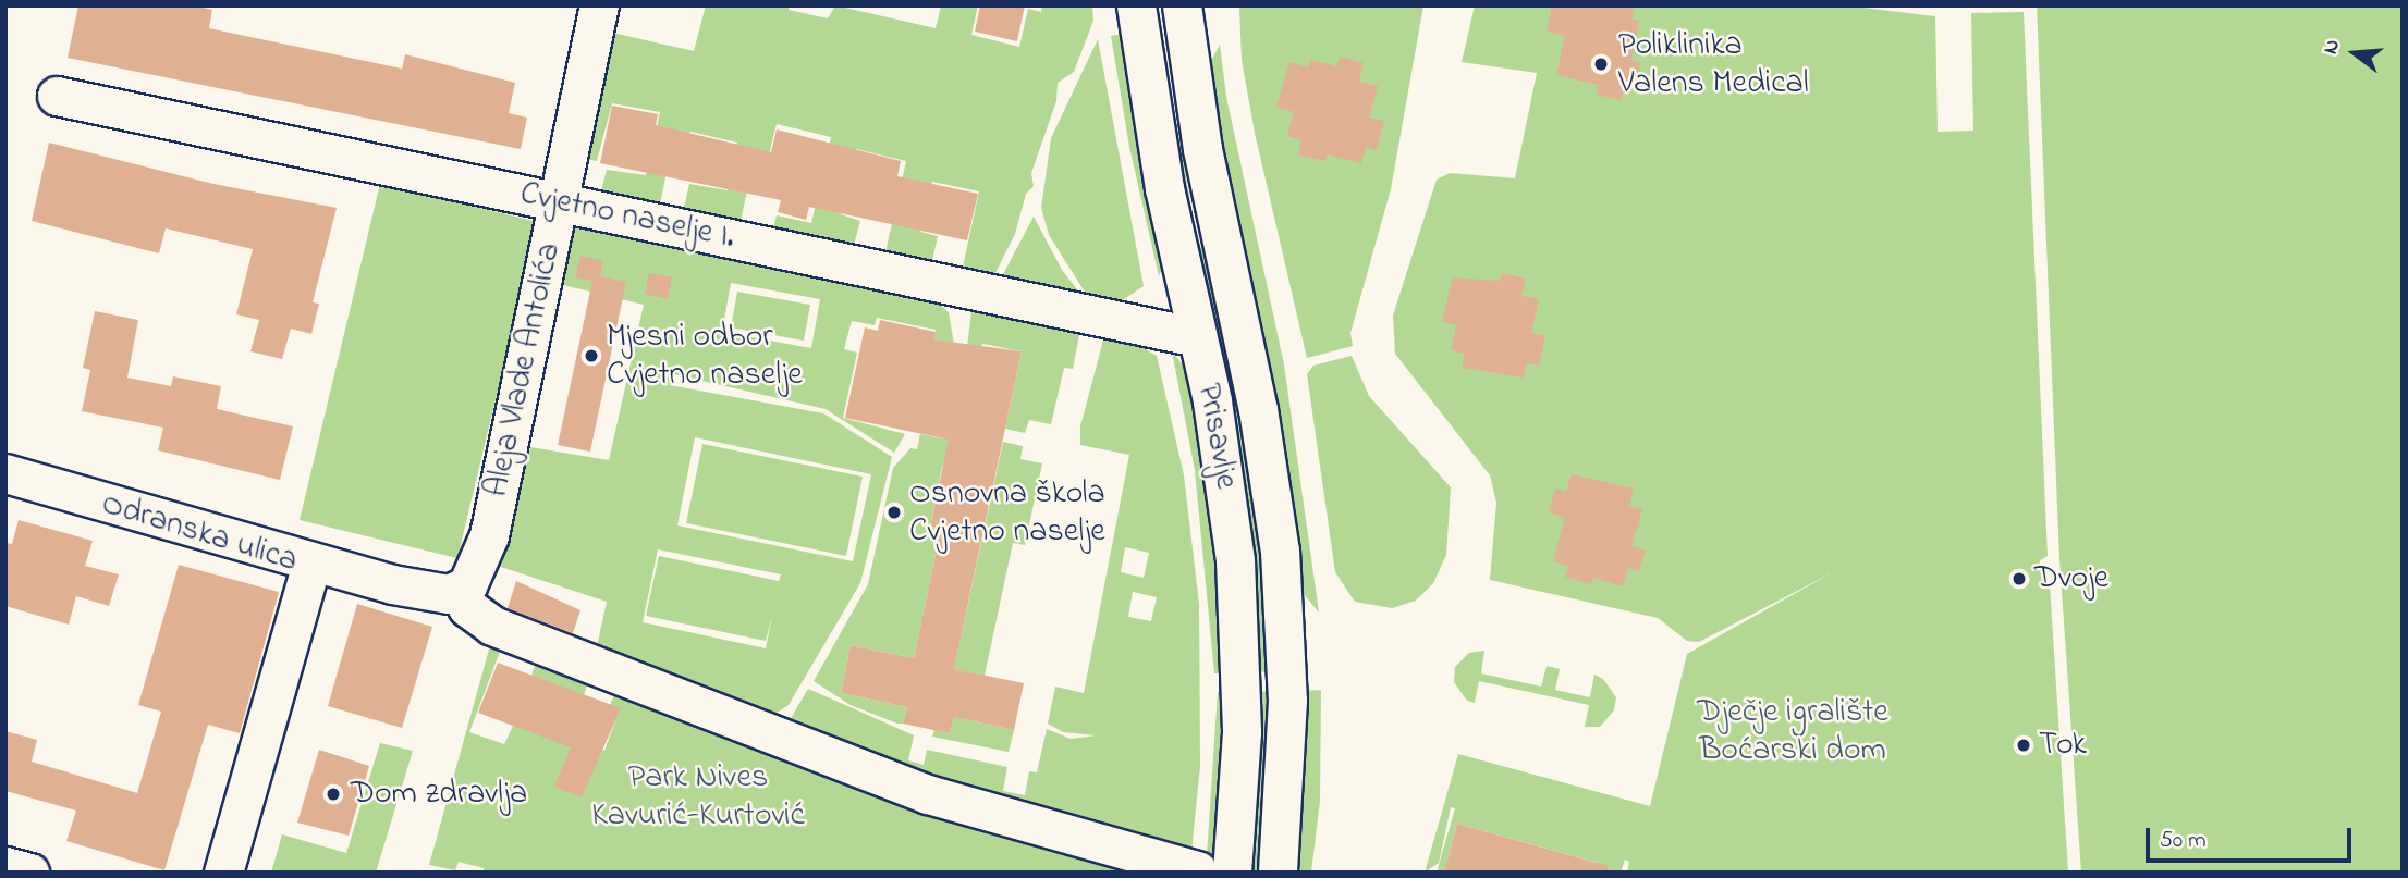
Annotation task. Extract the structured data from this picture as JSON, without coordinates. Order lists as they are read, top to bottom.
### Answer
{
  "streets": {
    "street": [
      "Cvjetno naselje I.",
      "Aleja Vlade Antolića",
      "Prisavlje",
      "Odranska ulica"
    ]
  },
  "crossings": [
    ["Cvjetno naselje I.", "Aleja Vlade Antolića"],
    ["Cvjetno naselje I.", "Prisavlje"]
  ],
  "parks": ["Dječje igralište Boćarski dom", "Park Nives Kavurić-Kurtović"],
  "places": [
    "Poliklinika Valens Medical",
    "Mjesni odbor Cvjetno naselje",
    "Osnovna škola Cvjetno naselje",
    "Dvoje",
    "Tok",
    "Dom zdravlja"
  ],
  "scale_bar": "50 m",
  "north": "left"
}
